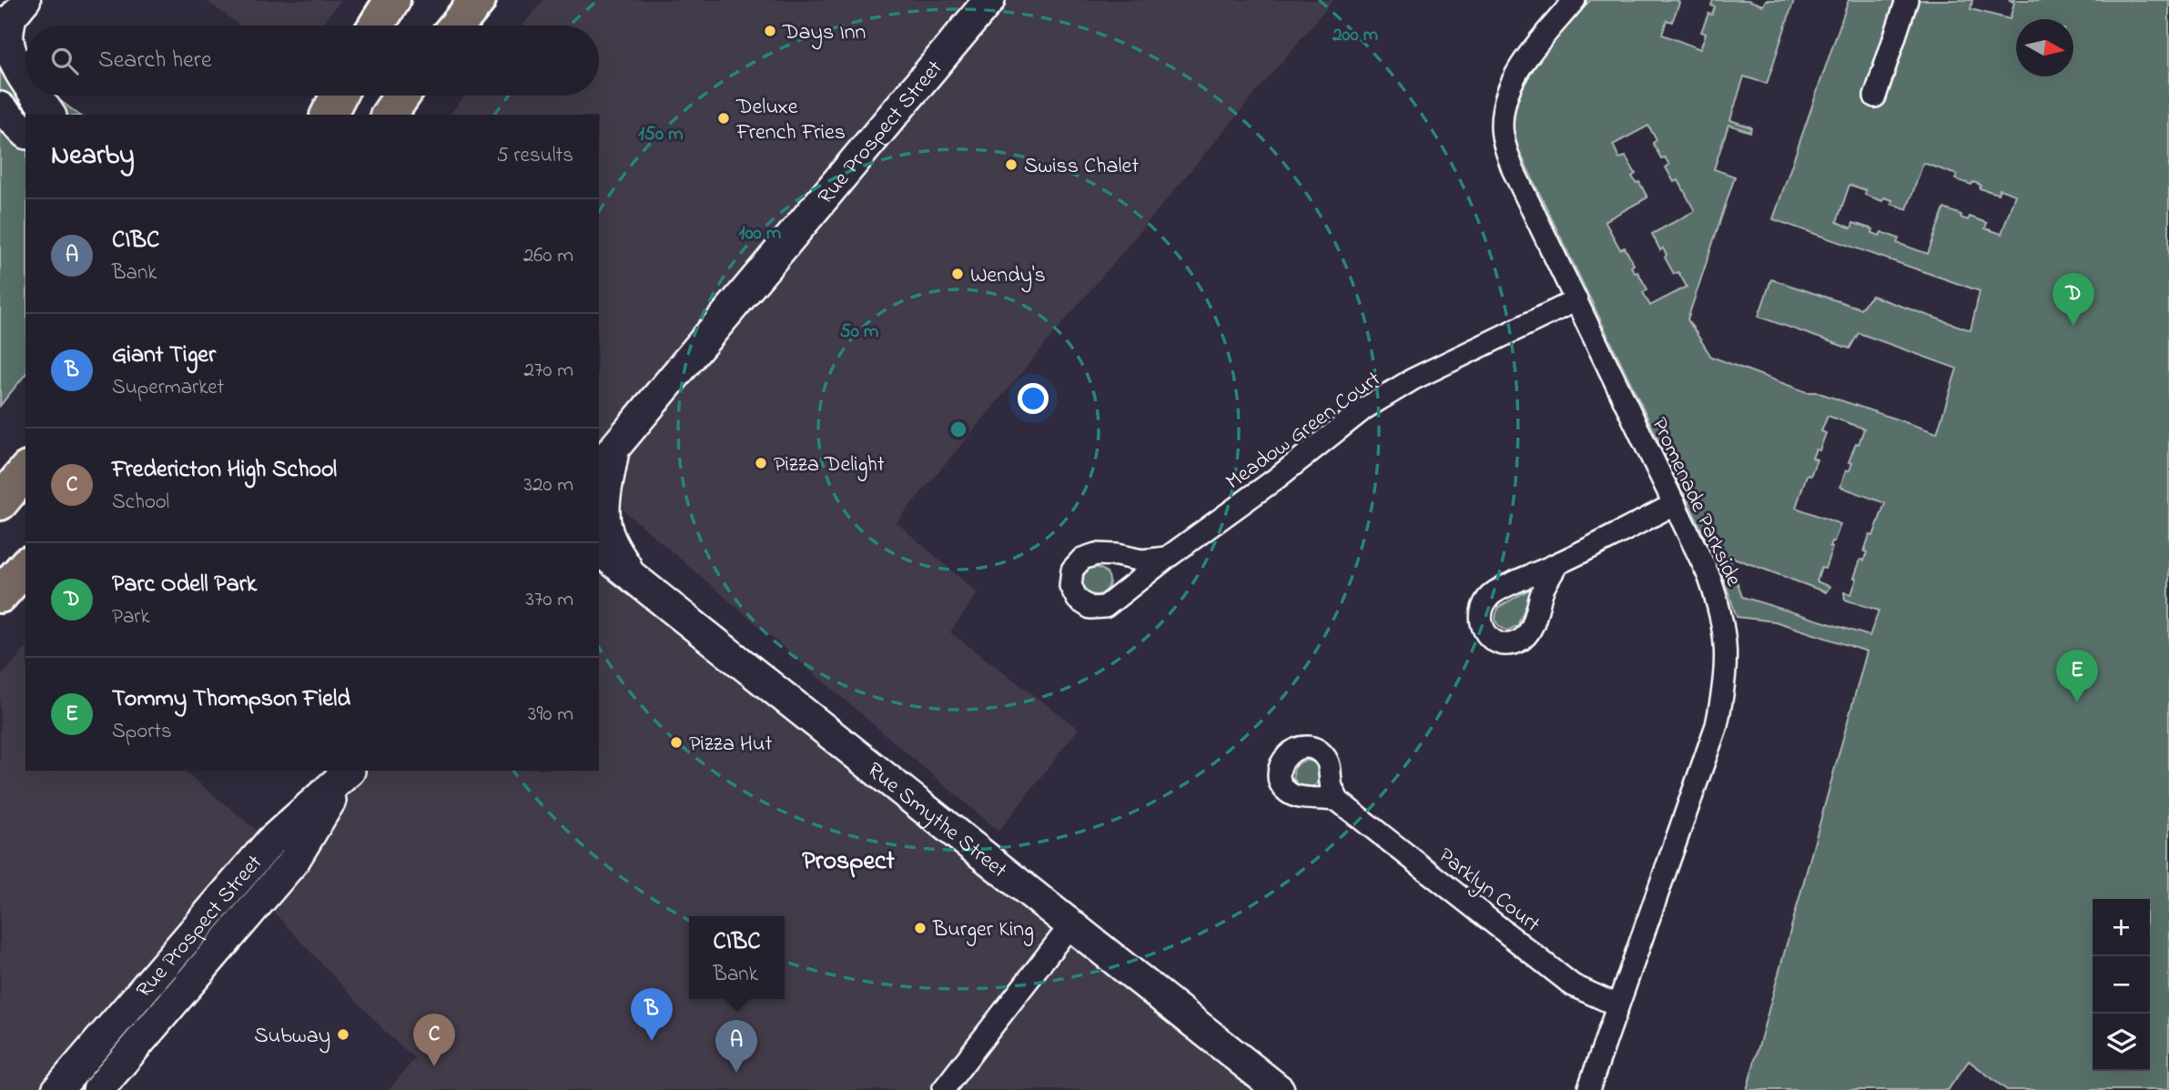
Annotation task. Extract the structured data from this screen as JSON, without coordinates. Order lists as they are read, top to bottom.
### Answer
{
  "streets": {
    "main road": ["Rue Prospect Street", "Rue Smythe Street"],
    "street": ["Meadow Green Court", "Promenade Parkside", "Parklyn Court"]
  },
  "crossings": [
    ["Meadow Green Court", "Promenade Parkside"],
    ["Promenade Parkside", "Parklyn Court"]
  ],
  "districts": ["Prospect"],
  "places": [
    "Days Inn",
    "Deluxe French Fries",
    "Swiss Chalet",
    "Wendy's",
    "Pizza Delight",
    "Pizza Hut",
    "Burger King",
    "Subway"
  ],
  "north": "right",
  "page": {
    "search": "Search here",
    "heading": ["Nearby", "5 results"],
    "list": [
      {
        "mark": "A",
        "name": "CIBC",
        "note": "Bank",
        "value": "260 m"
      },
      {
        "mark": "B",
        "name": "Giant Tiger",
        "note": "Supermarket",
        "value": "270 m"
      },
      {
        "mark": "C",
        "name": "Fredericton High School",
        "note": "School",
        "value": "320 m"
      },
      {
        "mark": "D",
        "name": "Parc Odell Park",
        "note": "Park",
        "value": "370 m"
      },
      {
        "mark": "E",
        "name": "Tommy Thompson Field",
        "note": "Sports",
        "value": "390 m"
      }
    ],
    "pins": [
      "D",
      "E",
      "B",
      "C",
      "A"
    ],
    "map_buttons": ["+", "−"],
    "popup": ["CIBC", "Bank"]
  },
  "rings": [
    "200 m",
    "150 m",
    "100 m",
    "50 m"
  ]
}
